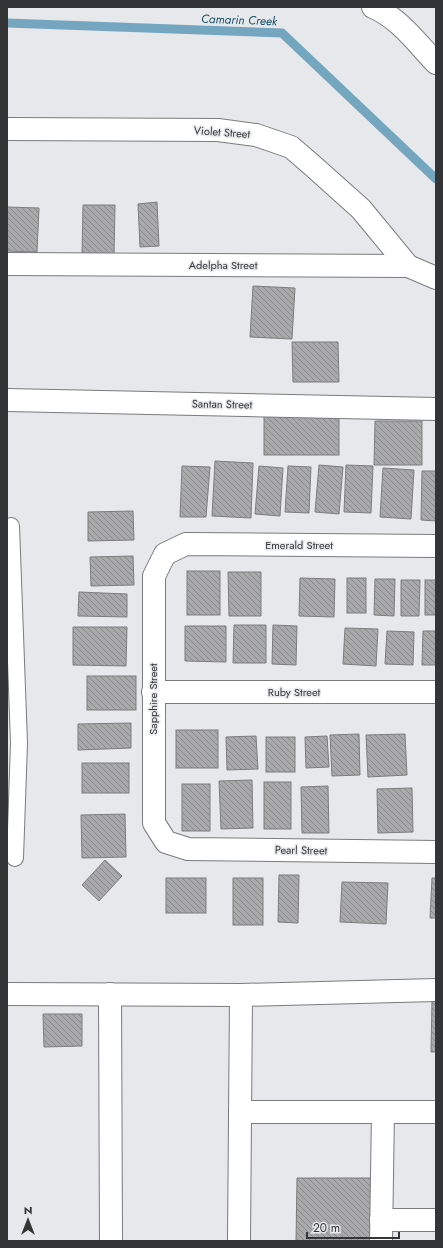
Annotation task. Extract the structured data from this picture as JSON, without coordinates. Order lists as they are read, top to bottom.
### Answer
{
  "streets": {
    "street": [
      "Violet Street",
      "Adelpha Street",
      "Santan Street",
      "Emerald Street",
      "Ruby Street",
      "Sapphire Street",
      "Pearl Street"
    ]
  },
  "crossings": [
    ["Violet Street", "Adelpha Street"],
    ["Emerald Street", "Sapphire Street"],
    ["Ruby Street", "Sapphire Street"],
    ["Sapphire Street", "Pearl Street"]
  ],
  "water": ["Camarin Creek"],
  "scale_bar": "20 m",
  "north": "top"
}
